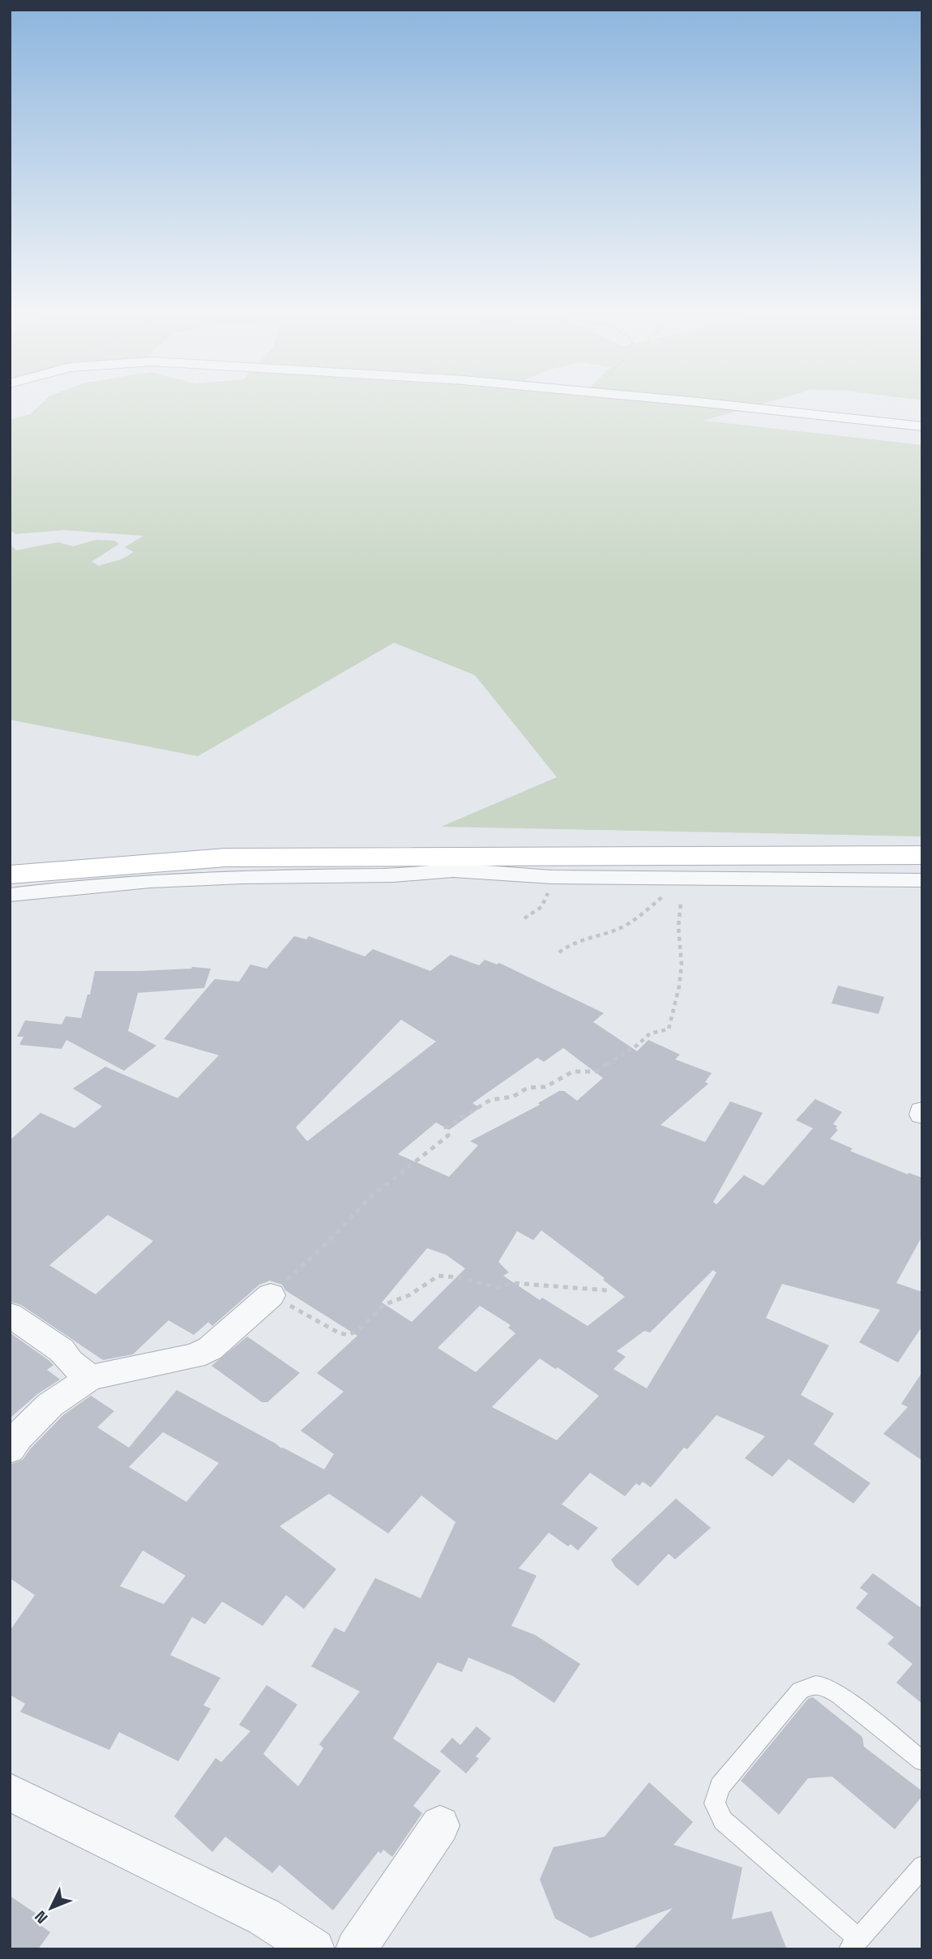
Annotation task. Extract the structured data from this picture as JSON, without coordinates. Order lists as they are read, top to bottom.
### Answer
{
  "north": "bottom left"
}
